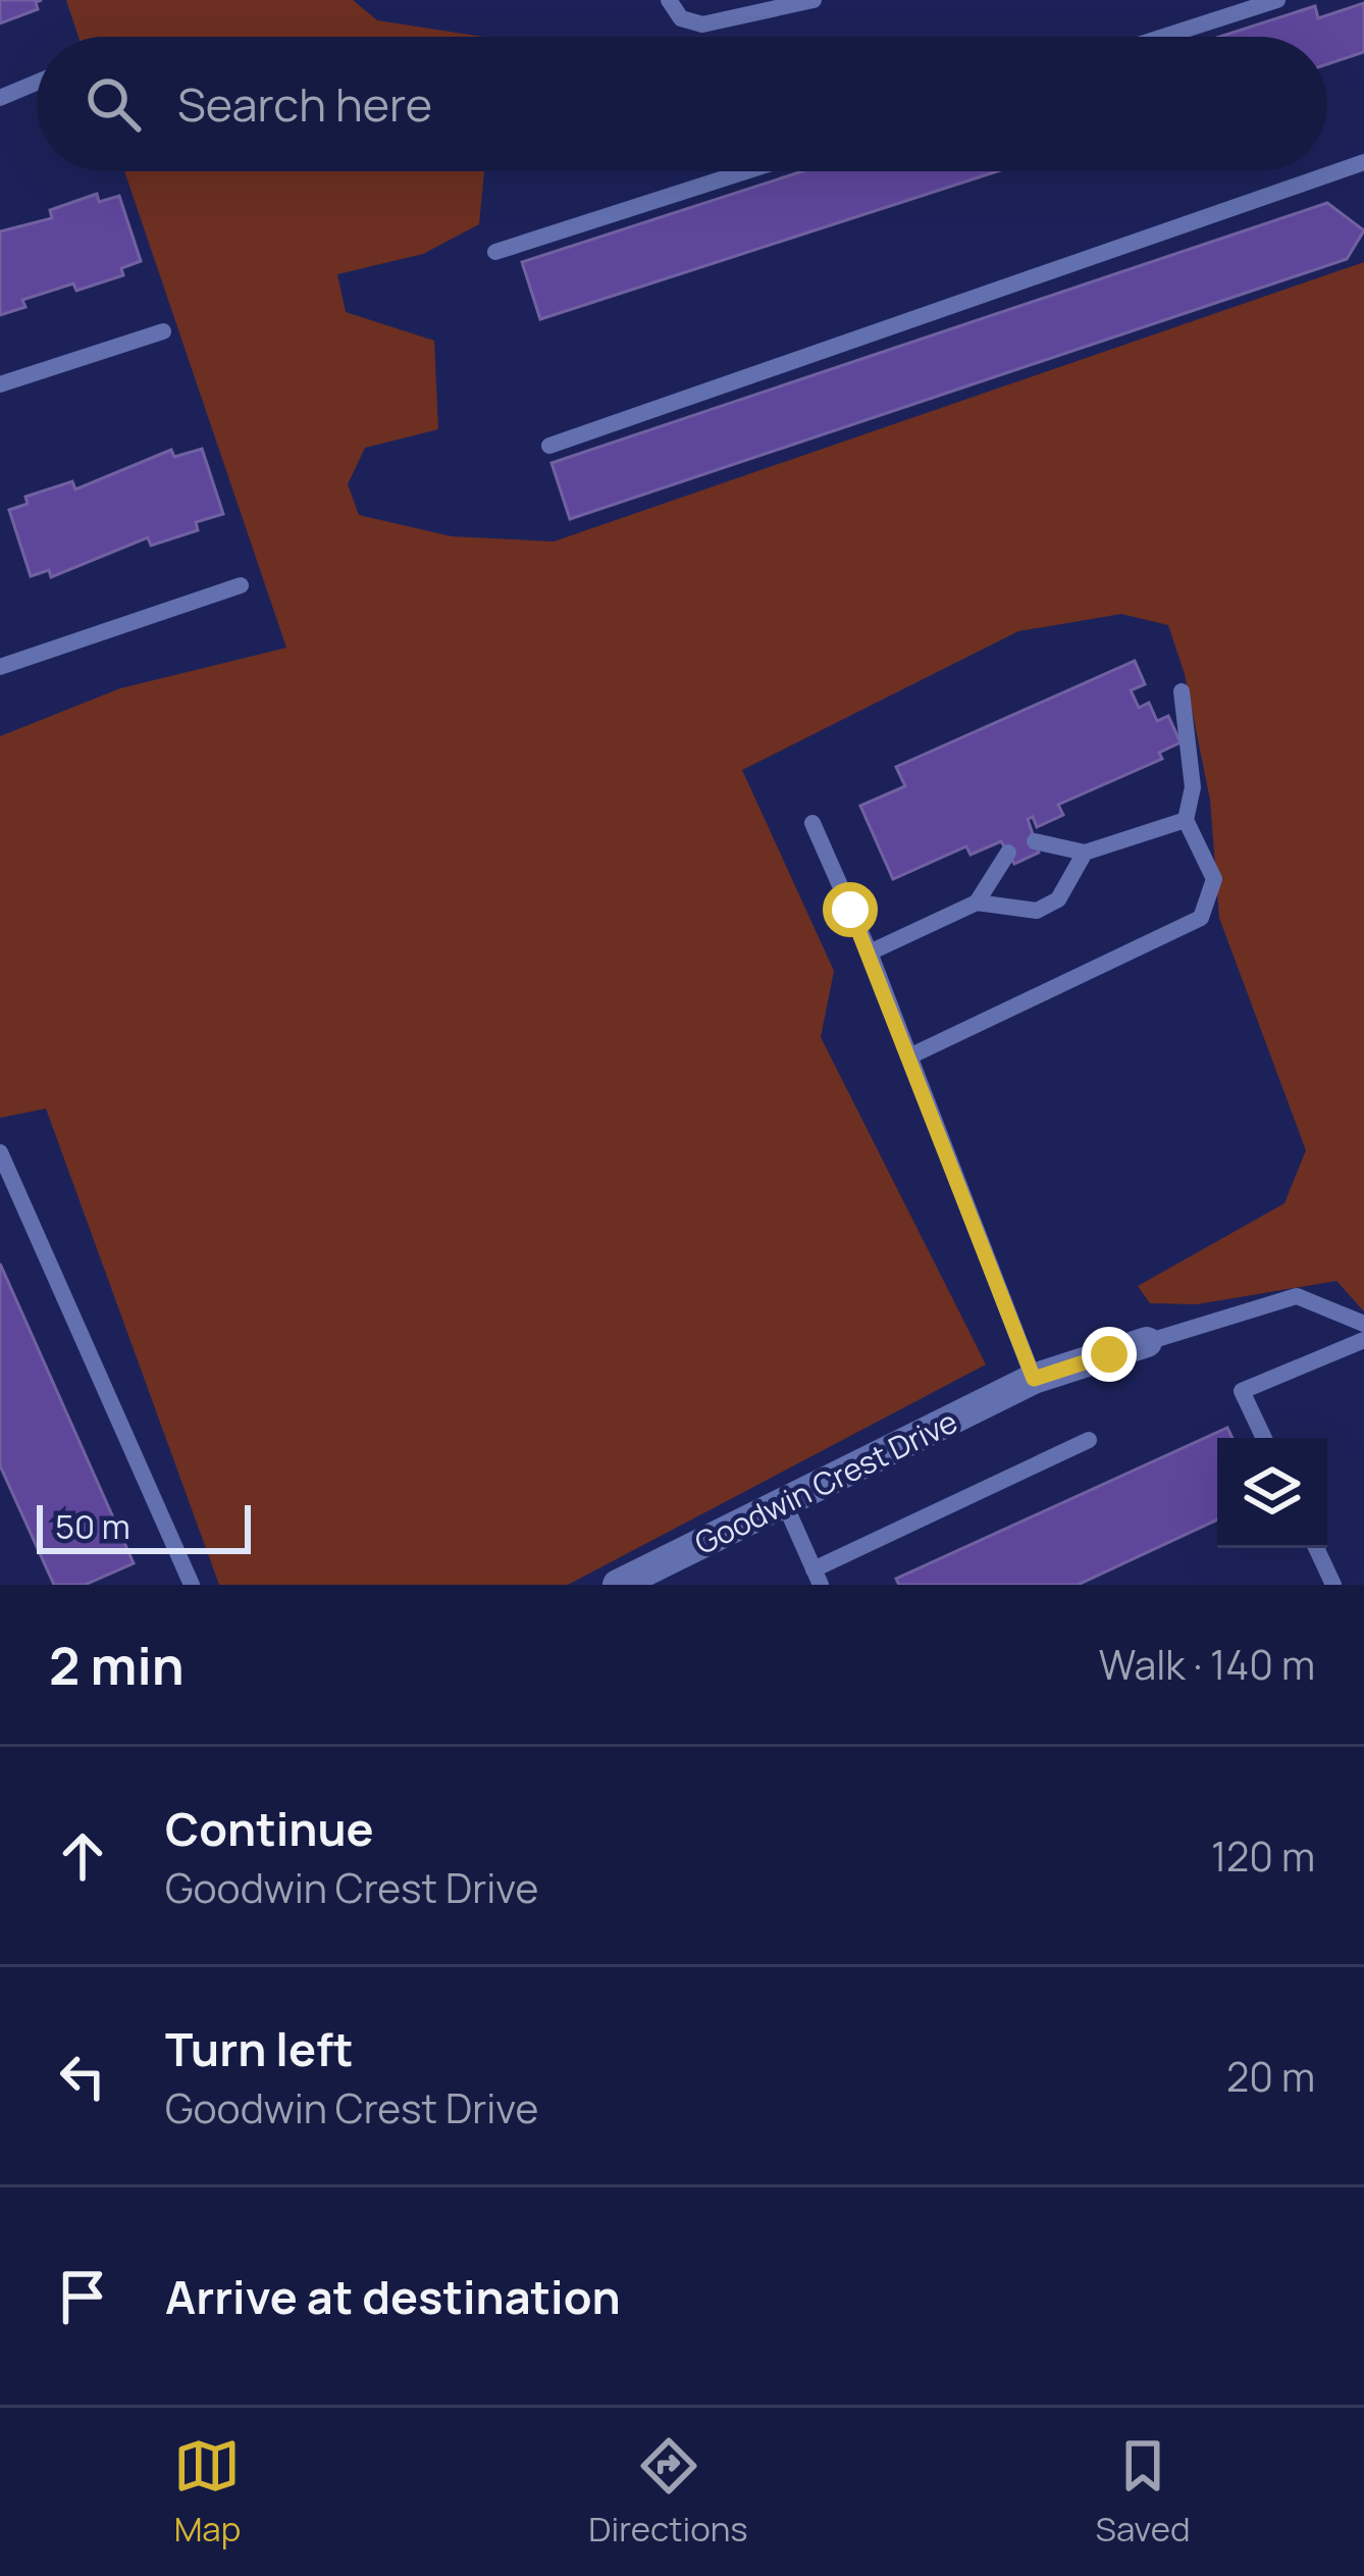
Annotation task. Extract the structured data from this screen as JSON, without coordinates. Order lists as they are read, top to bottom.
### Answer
{
  "streets": {
    "street": ["Goodwin Crest Drive"]
  },
  "scale_bar": "50 m",
  "page": {
    "search": "Search here",
    "scale": "50 m",
    "heading": ["2 min", "Walk · 140 m"],
    "list": [
      ["Continue", "Goodwin Crest Drive", "120 m"],
      ["Turn left", "Goodwin Crest Drive", "20 m"],
      "Arrive at destination"
    ],
    "nav": ["Map", "Directions", "Saved"]
  }
}
